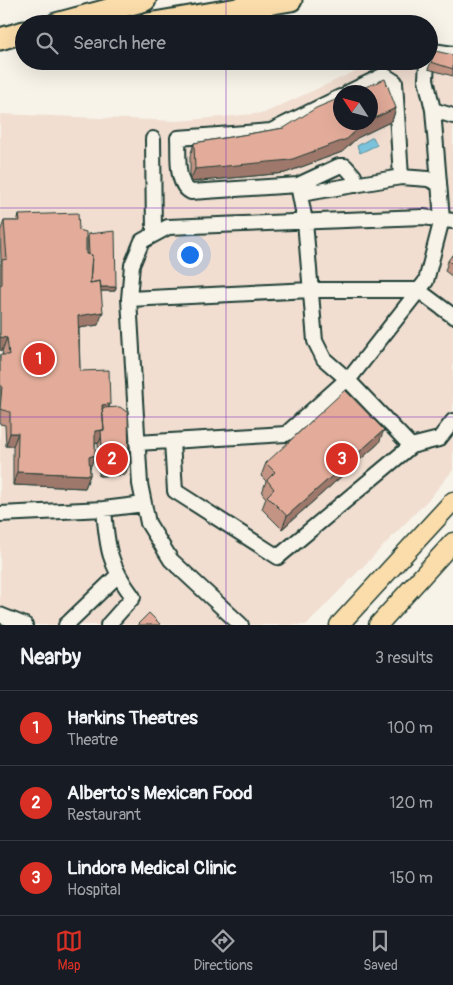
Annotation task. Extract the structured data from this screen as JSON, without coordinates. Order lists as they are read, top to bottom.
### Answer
{
  "north": "top left",
  "page": {
    "search": "Search here",
    "pins": ["1", "2", "3"],
    "heading": ["Nearby", "3 results"],
    "list": [
      {
        "mark": "1",
        "name": "Harkins Theatres",
        "note": "Theatre",
        "value": "100 m"
      },
      {
        "mark": "2",
        "name": "Alberto's Mexican Food",
        "note": "Restaurant",
        "value": "120 m"
      },
      {
        "mark": "3",
        "name": "Lindora Medical Clinic",
        "note": "Hospital",
        "value": "150 m"
      }
    ],
    "nav": ["Map", "Directions", "Saved"]
  }
}
